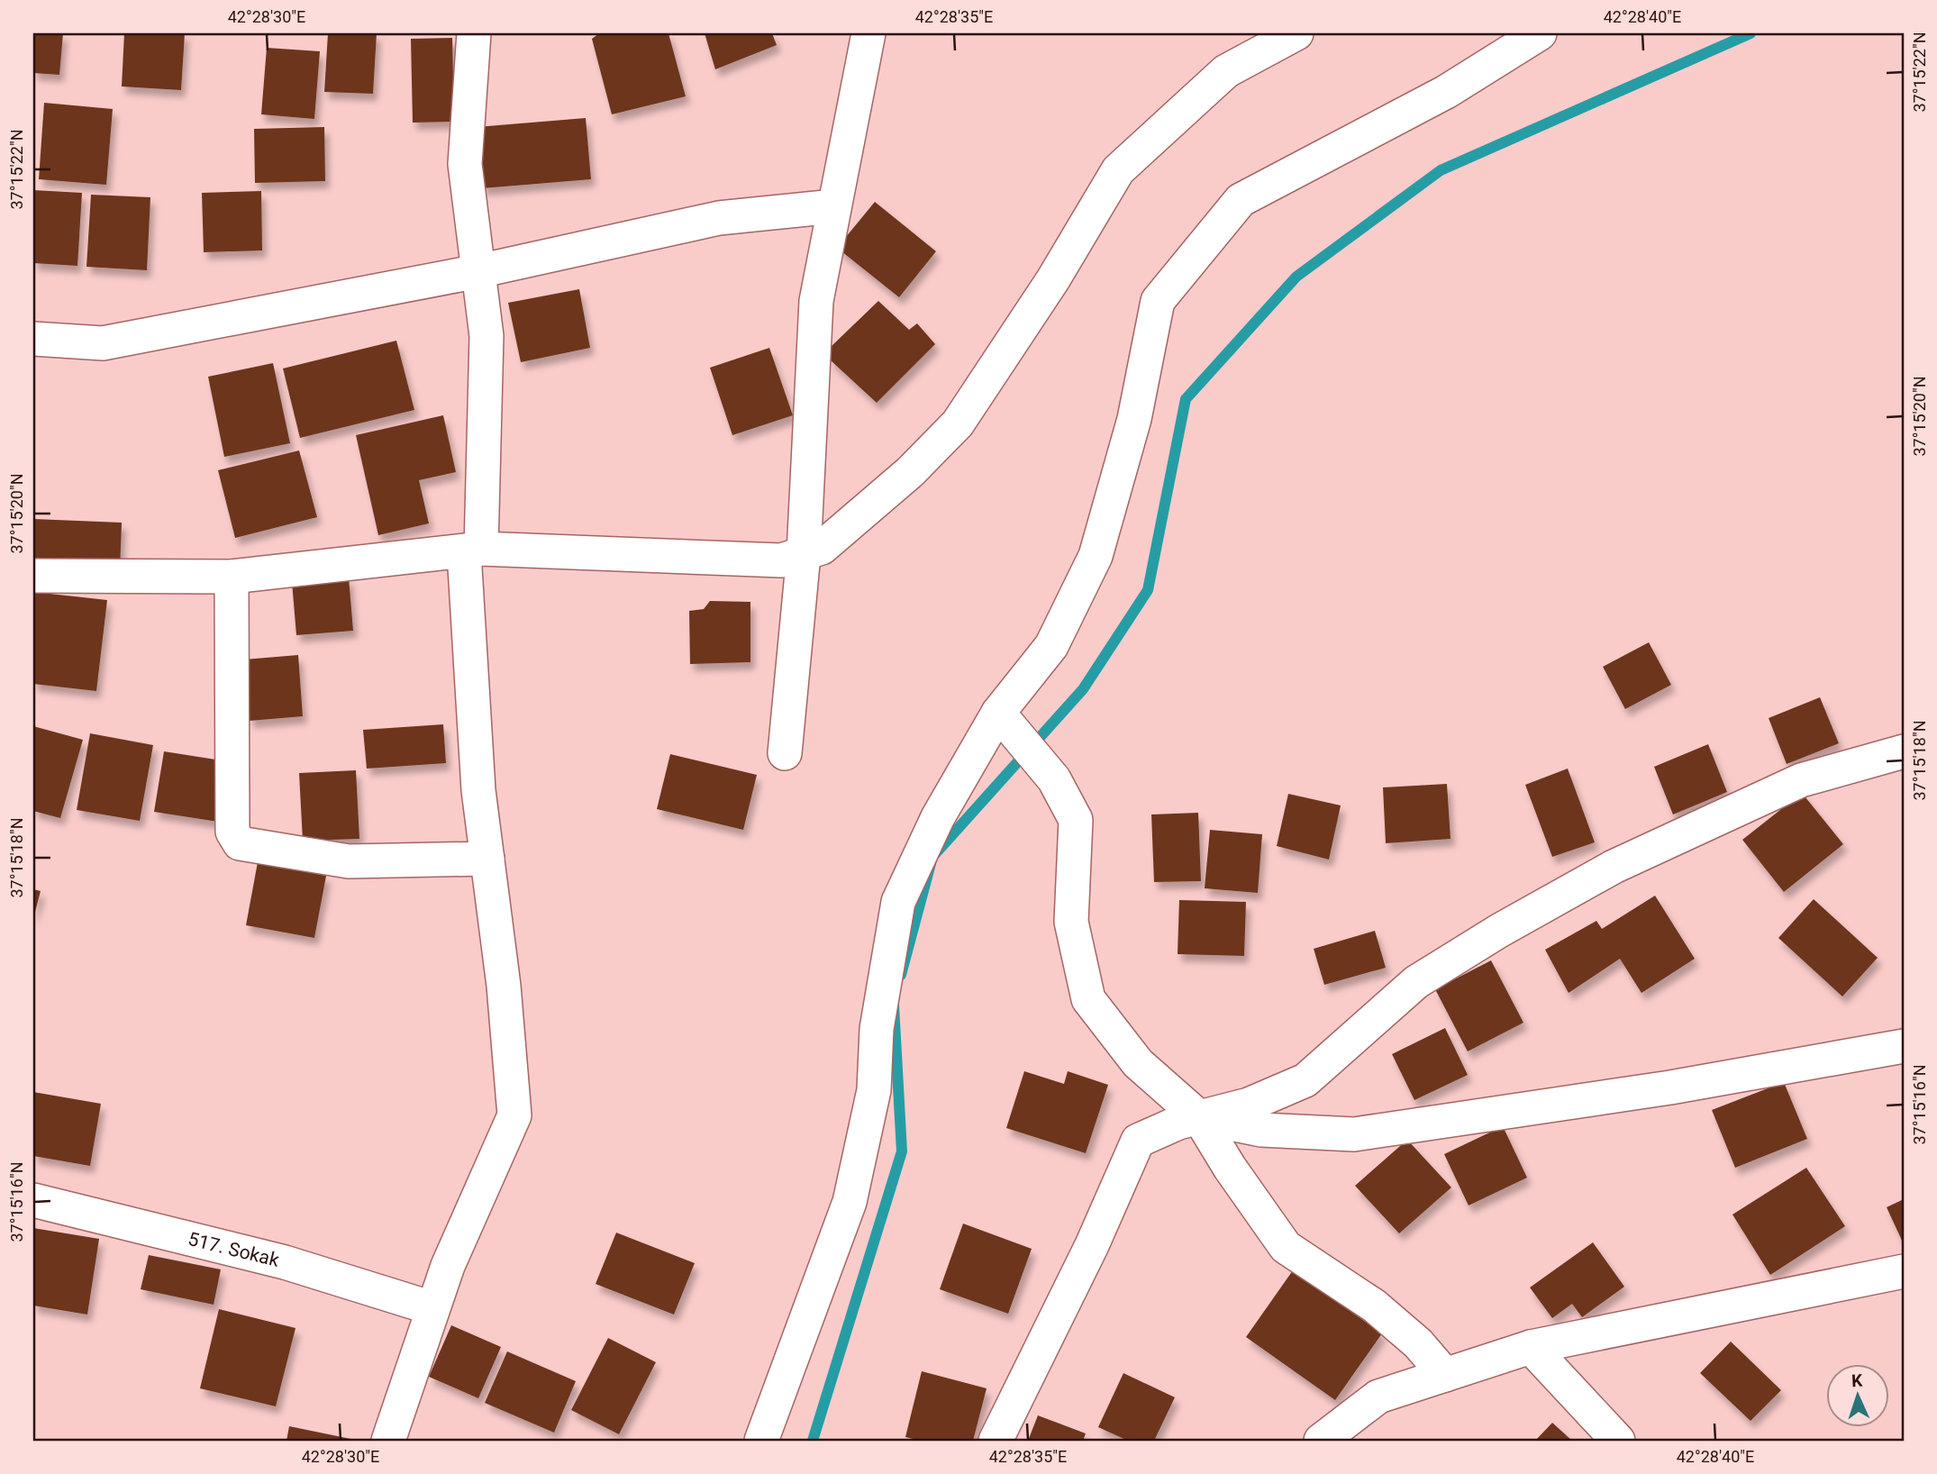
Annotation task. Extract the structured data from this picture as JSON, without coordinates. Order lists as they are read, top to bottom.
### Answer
{
  "streets": {
    "street": ["517. Sokak"]
  },
  "north": "top",
  "coordinates": [
    "42°28'30\"E",
    "42°28'35\"E",
    "42°28'40\"E",
    "37°15'22\"N",
    "37°15'20\"N",
    "37°15'18\"N",
    "37°15'16\"N"
  ]
}
